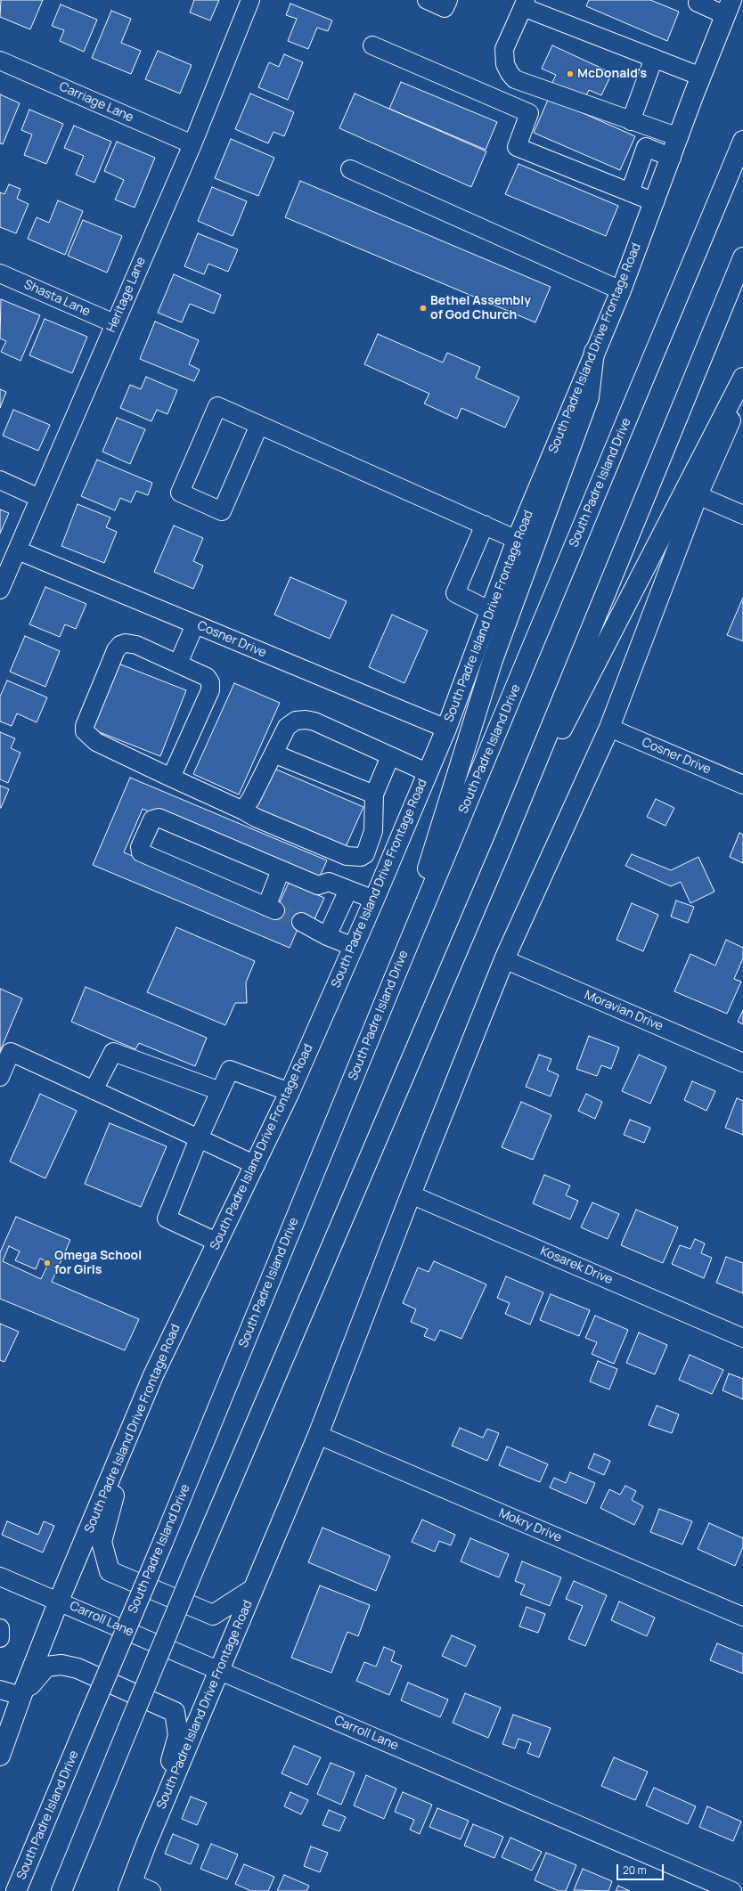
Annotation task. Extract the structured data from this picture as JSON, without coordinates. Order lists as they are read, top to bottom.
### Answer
{
  "streets": {
    "main road": ["South Padre Island Drive Frontage Road", "South Padre Island Drive"],
    "street": [
      "Carriage Lane",
      "Heritage Lane",
      "Shasta Lane",
      "Cosner Drive",
      "Moravian Drive",
      "Kosarek Drive",
      "Mokry Drive",
      "Carroll Lane"
    ]
  },
  "crossings": [
    ["Carriage Lane", "Heritage Lane"],
    ["Heritage Lane", "Shasta Lane"],
    ["Heritage Lane", "Cosner Drive"],
    ["South Padre Island Drive Frontage Road", "Cosner Drive"],
    ["South Padre Island Drive Frontage Road", "Moravian Drive"],
    ["South Padre Island Drive Frontage Road", "Kosarek Drive"],
    ["South Padre Island Drive Frontage Road", "Mokry Drive"],
    ["South Padre Island Drive Frontage Road", "Carroll Lane"]
  ],
  "places": ["McDonald's", "Bethel Assembly of God Church", "Omega School for Girls"],
  "scale_bar": "20 m"
}
